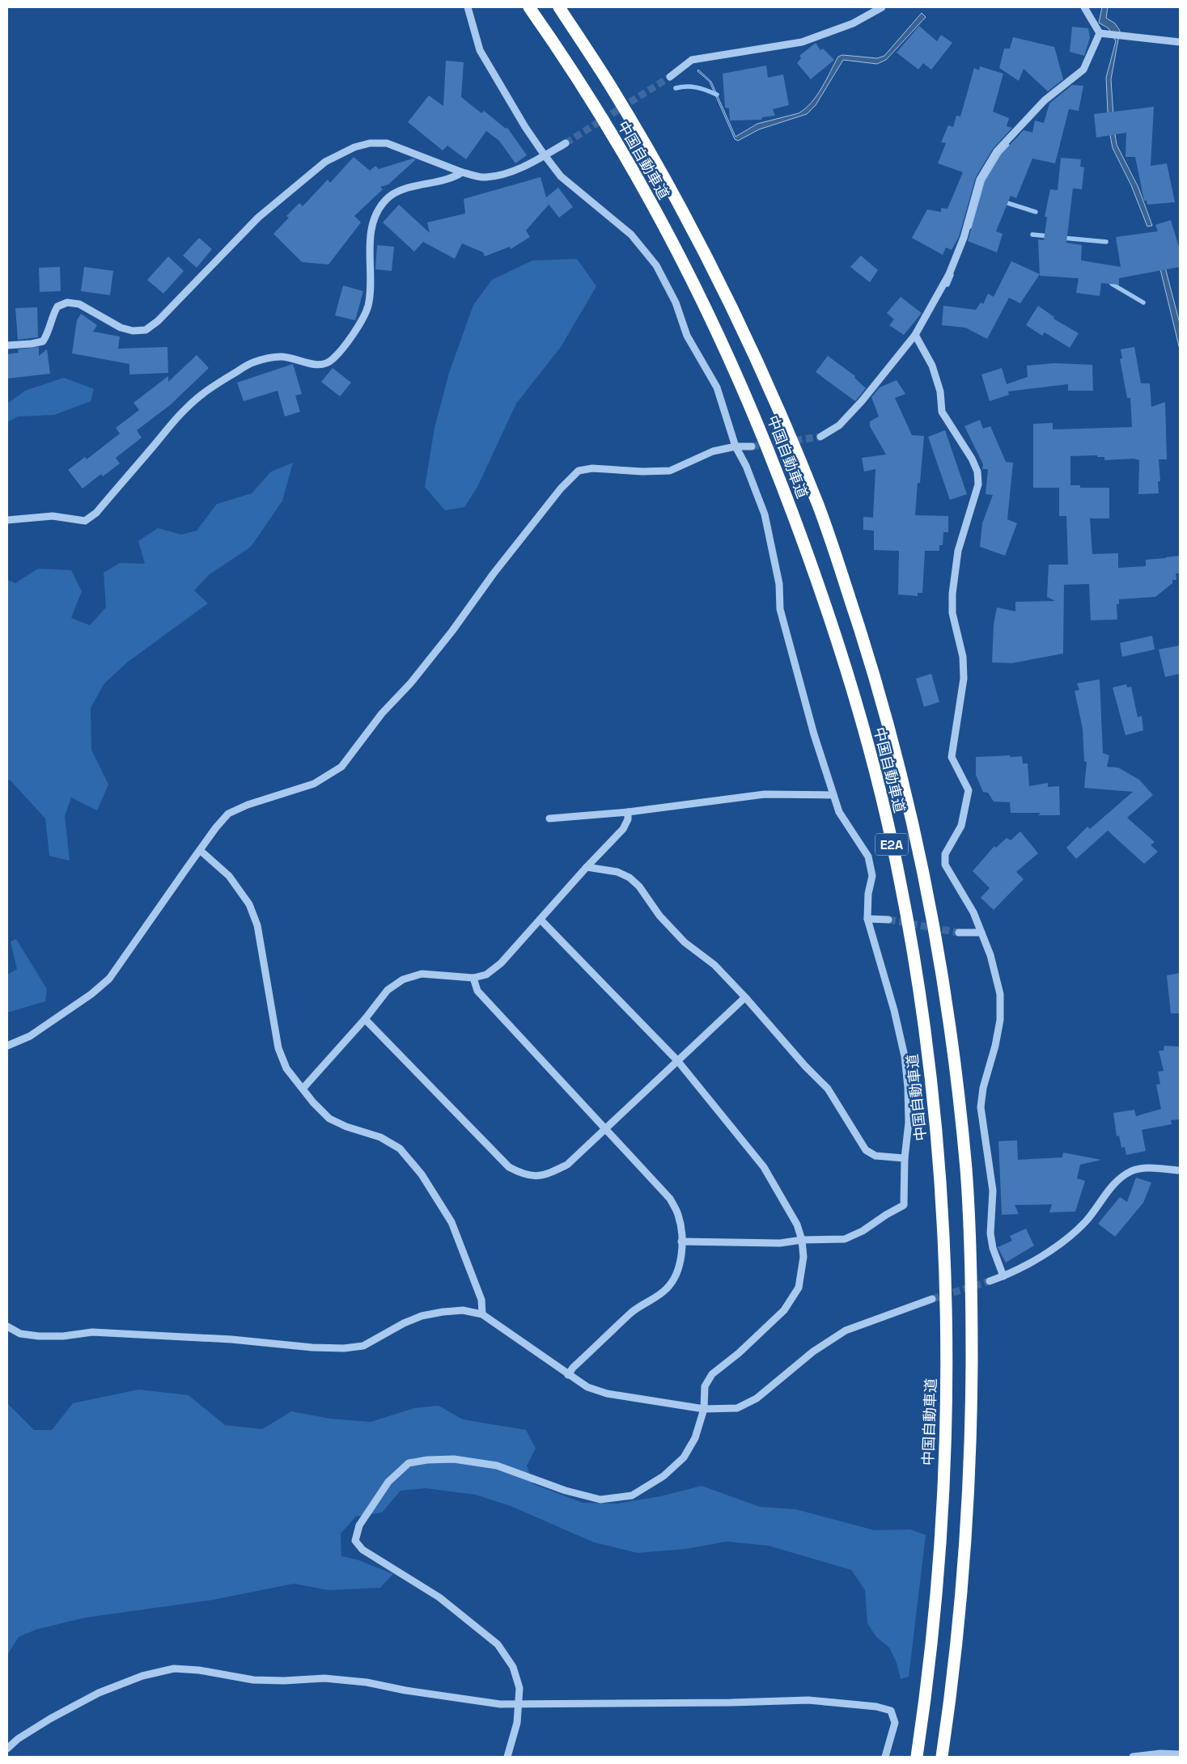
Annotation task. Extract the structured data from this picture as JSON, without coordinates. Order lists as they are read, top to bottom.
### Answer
{
  "streets": {
    "highway": ["中国自動車道", "E2A"]
  }
}
